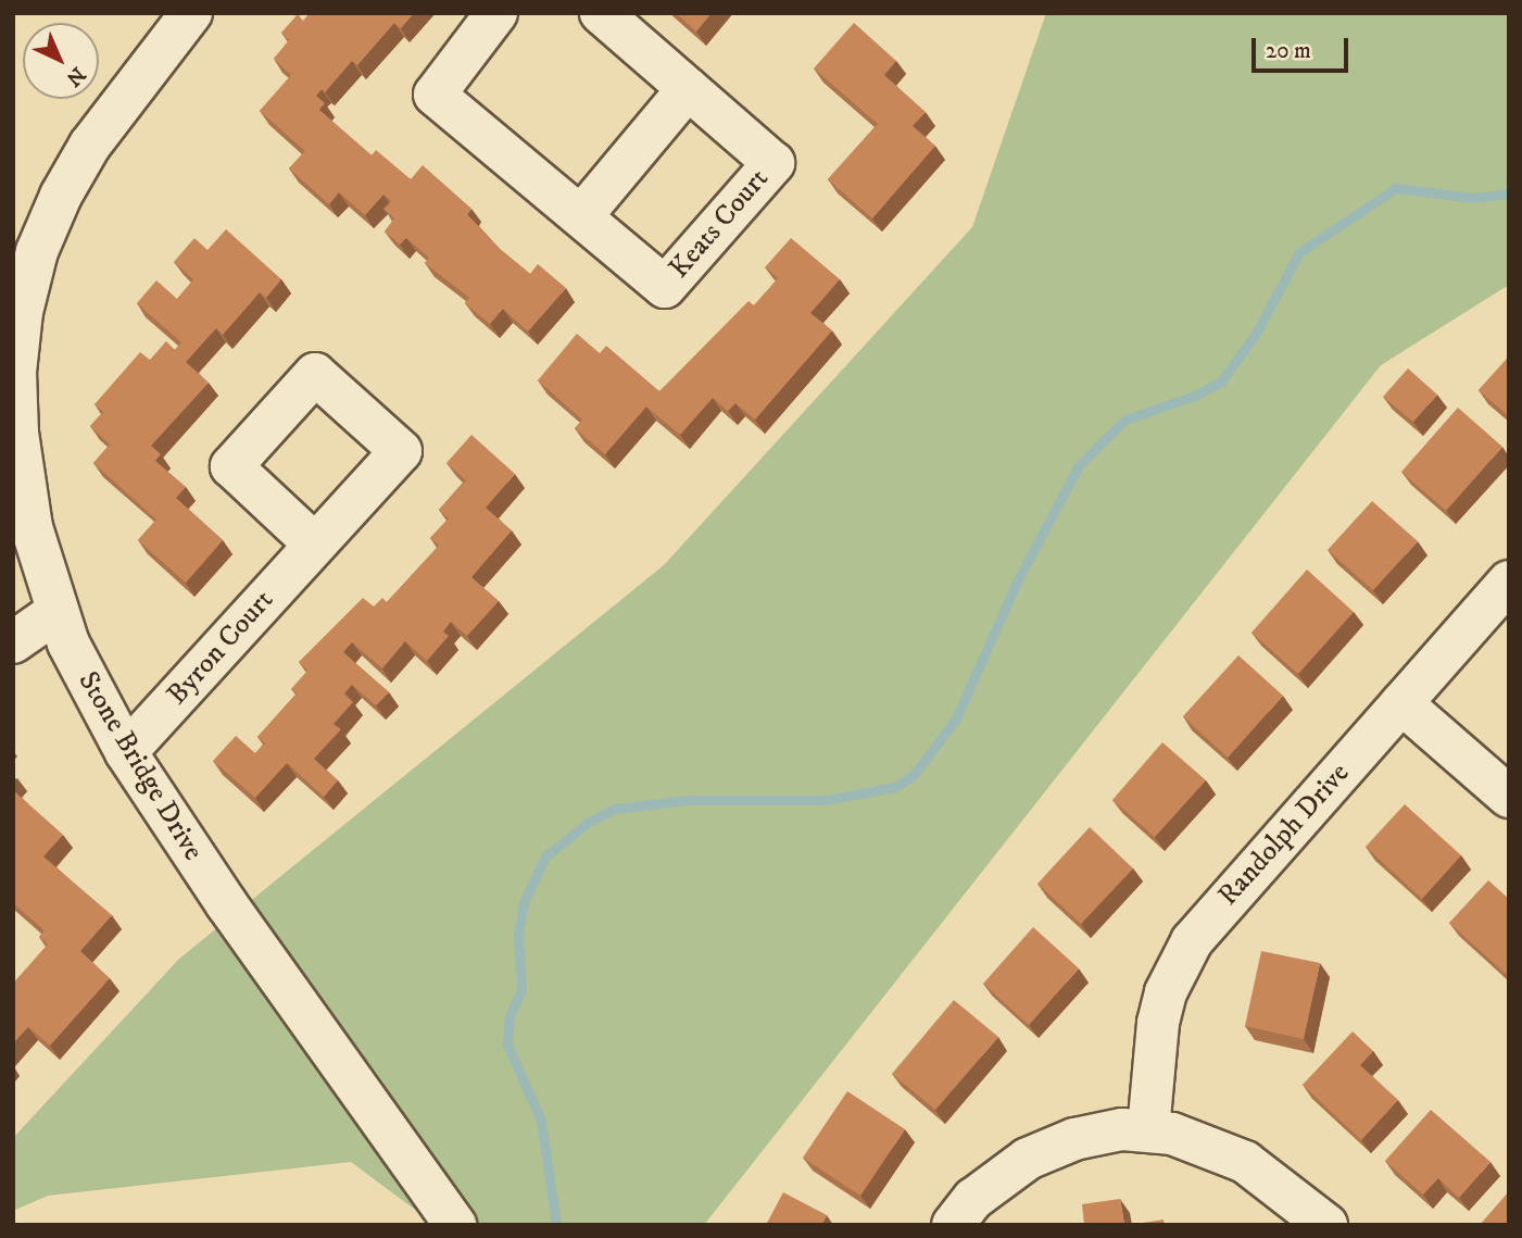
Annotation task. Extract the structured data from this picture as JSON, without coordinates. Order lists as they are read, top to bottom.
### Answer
{
  "streets": {
    "street": [
      "Keats Court",
      "Byron Court",
      "Stone Bridge Drive",
      "Randolph Drive"
    ]
  },
  "crossings": [
    ["Byron Court", "Stone Bridge Drive"]
  ],
  "scale_bar": "20 m",
  "north": "bottom right"
}
